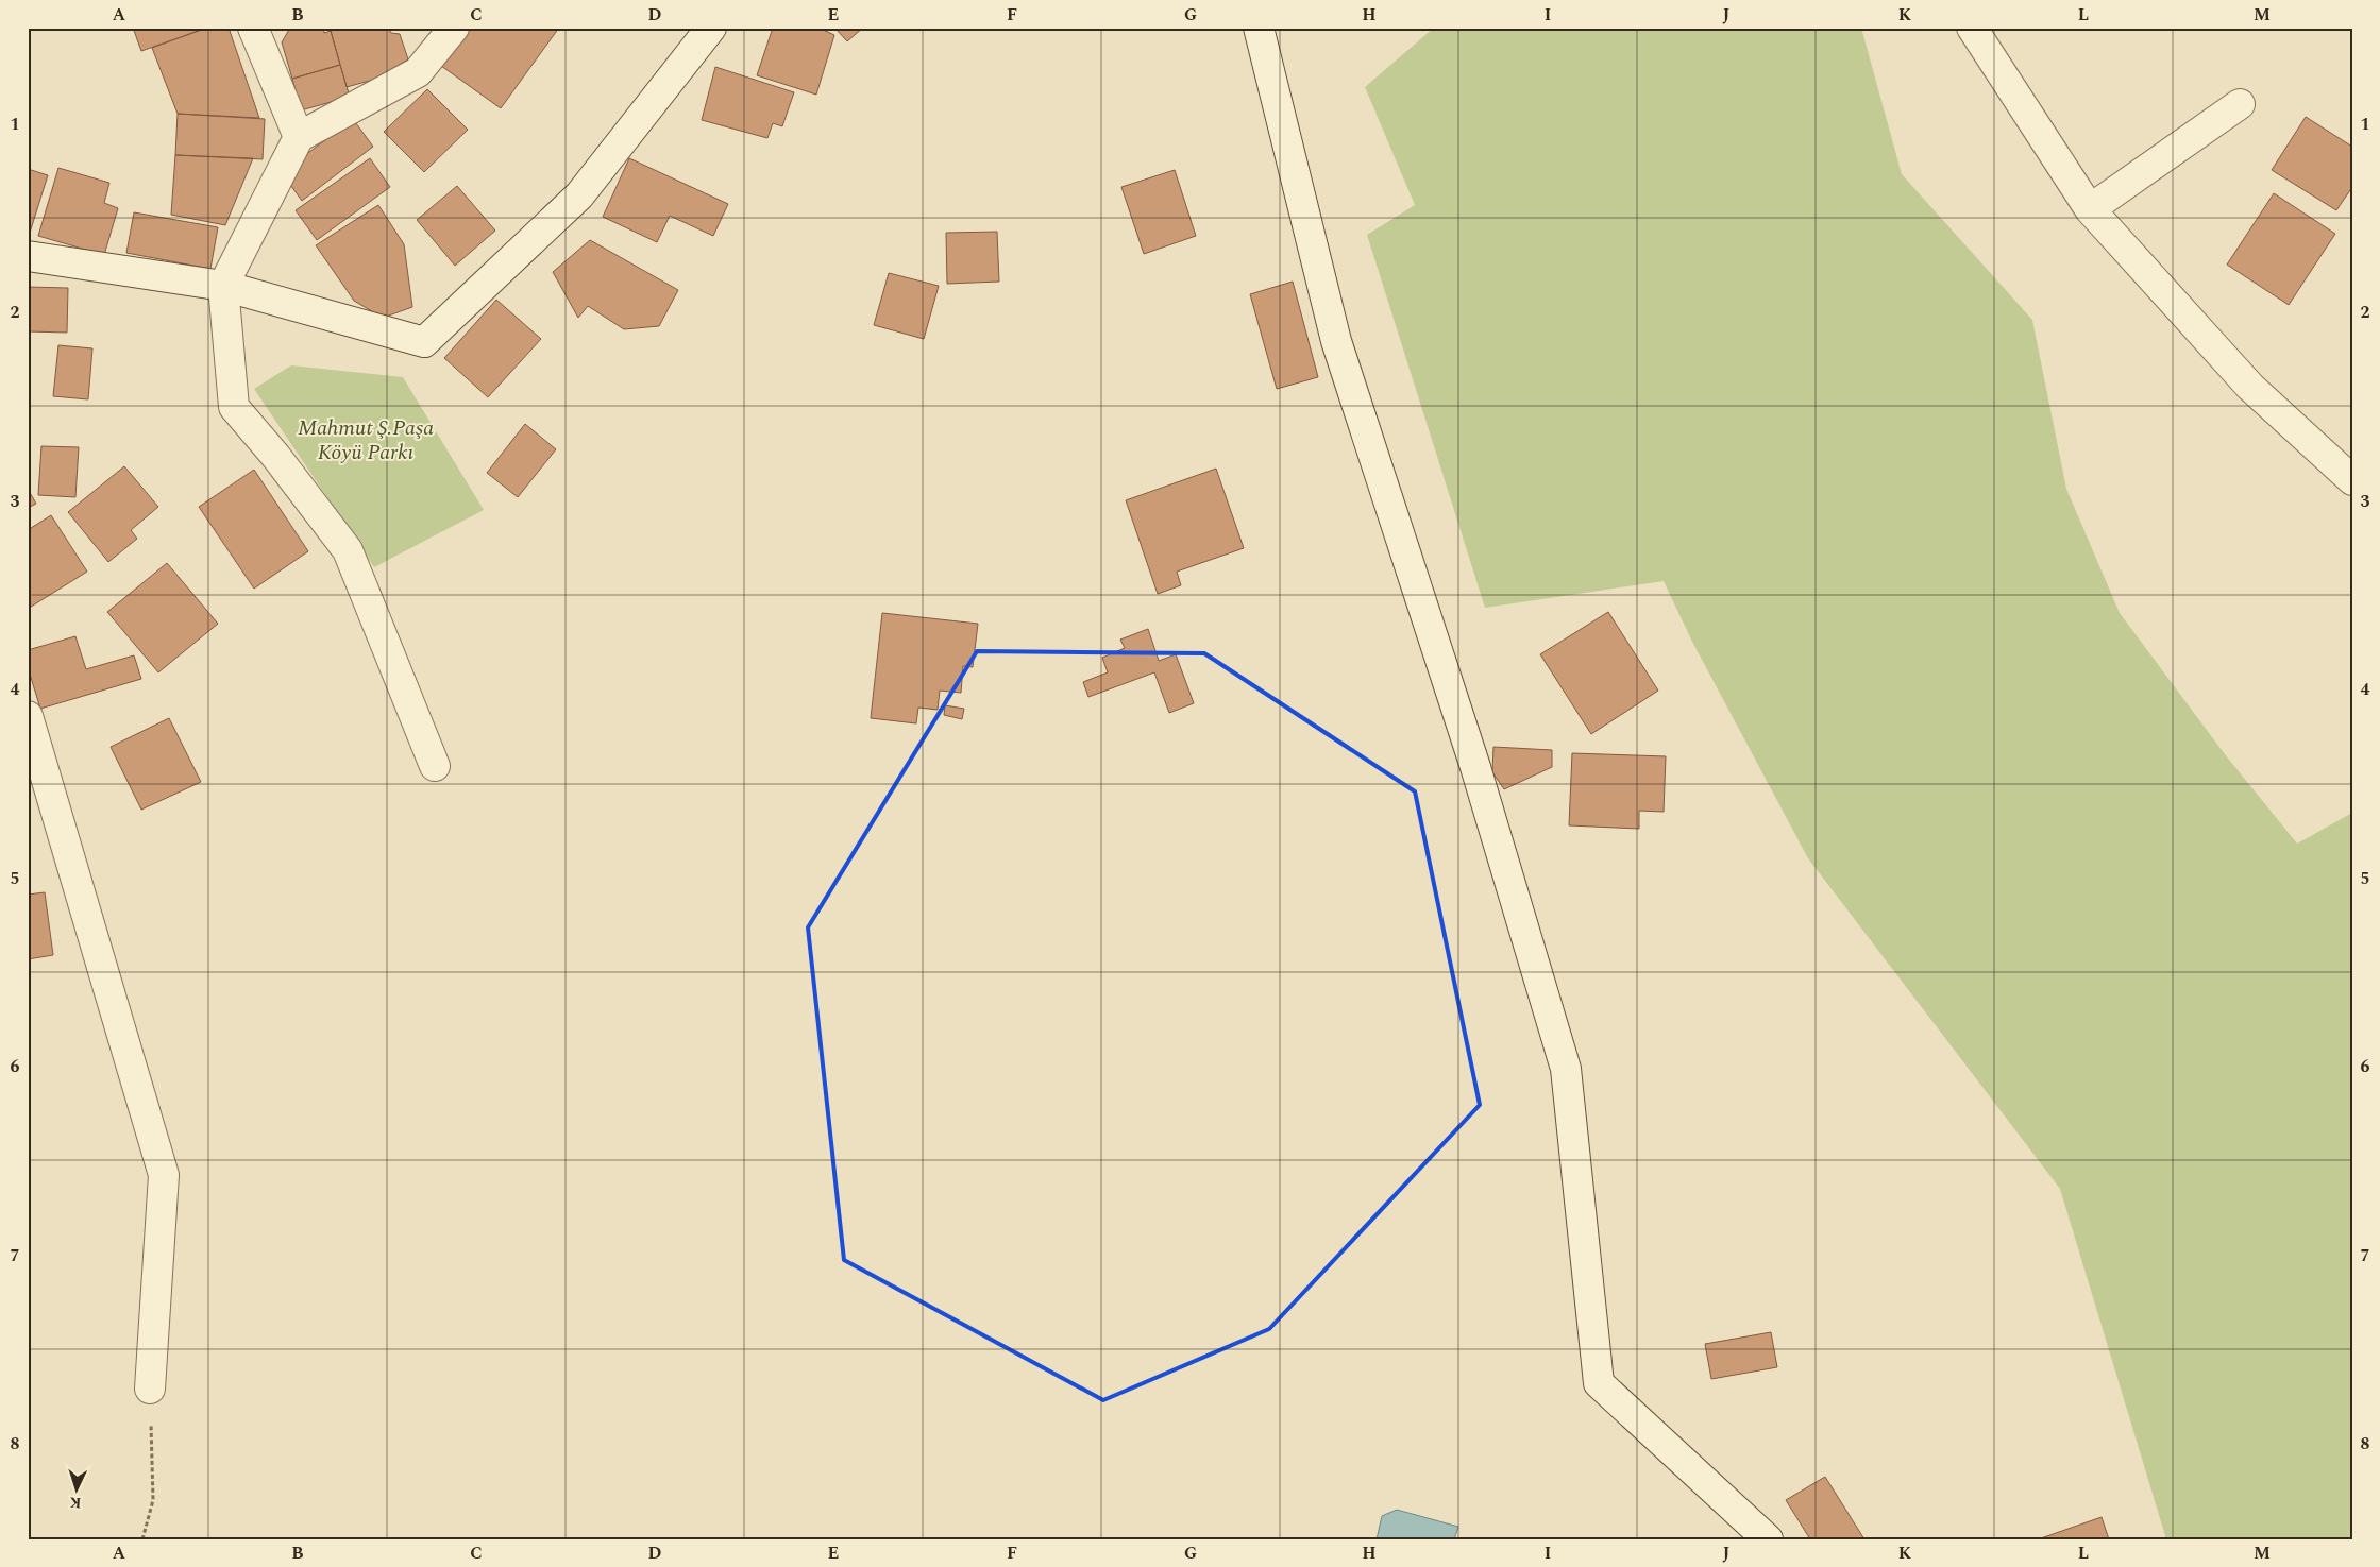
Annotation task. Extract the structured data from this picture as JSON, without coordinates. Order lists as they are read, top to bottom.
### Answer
{
  "parks": ["Mahmut Ş.Paşa Köyü Parkı"],
  "north": "bottom",
  "grid": {
    "columns": [
      "A",
      "B",
      "C",
      "D",
      "E",
      "F",
      "G",
      "H",
      "I",
      "J",
      "K",
      "L",
      "M"
    ],
    "rows": [
      "1",
      "2",
      "3",
      "4",
      "5",
      "6",
      "7",
      "8"
    ]
  }
}
